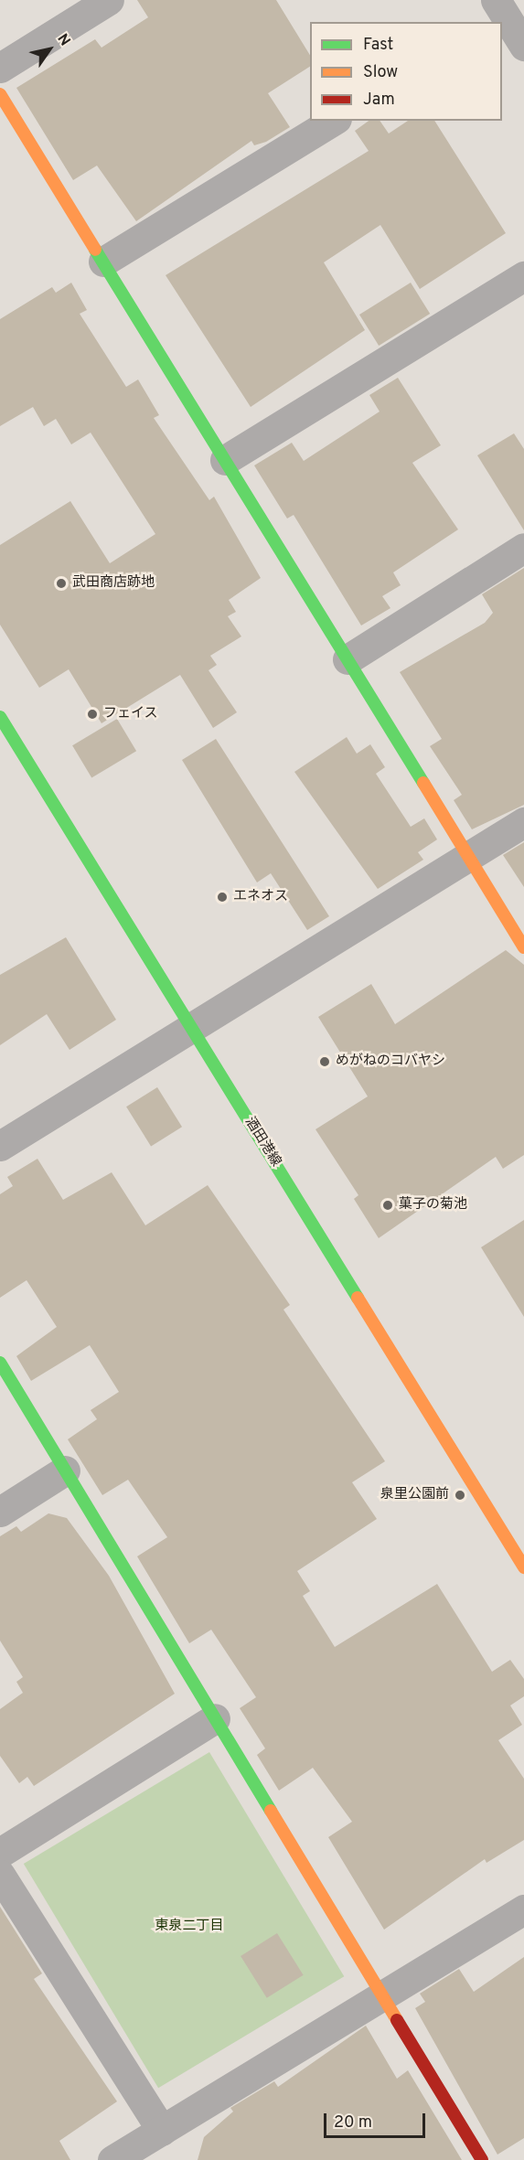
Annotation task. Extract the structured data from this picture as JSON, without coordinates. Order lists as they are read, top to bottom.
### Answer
{
  "streets": {
    "street": ["酒田港線"]
  },
  "parks": ["東泉二丁目"],
  "places": [
    "武田商店跡地",
    "フェイス",
    "エネオス",
    "めがねのコバヤシ",
    "菓子の菊池",
    "泉里公園前"
  ],
  "legend": ["Fast", "Slow", "Jam"],
  "scale_bar": "20 m",
  "north": "top right"
}
